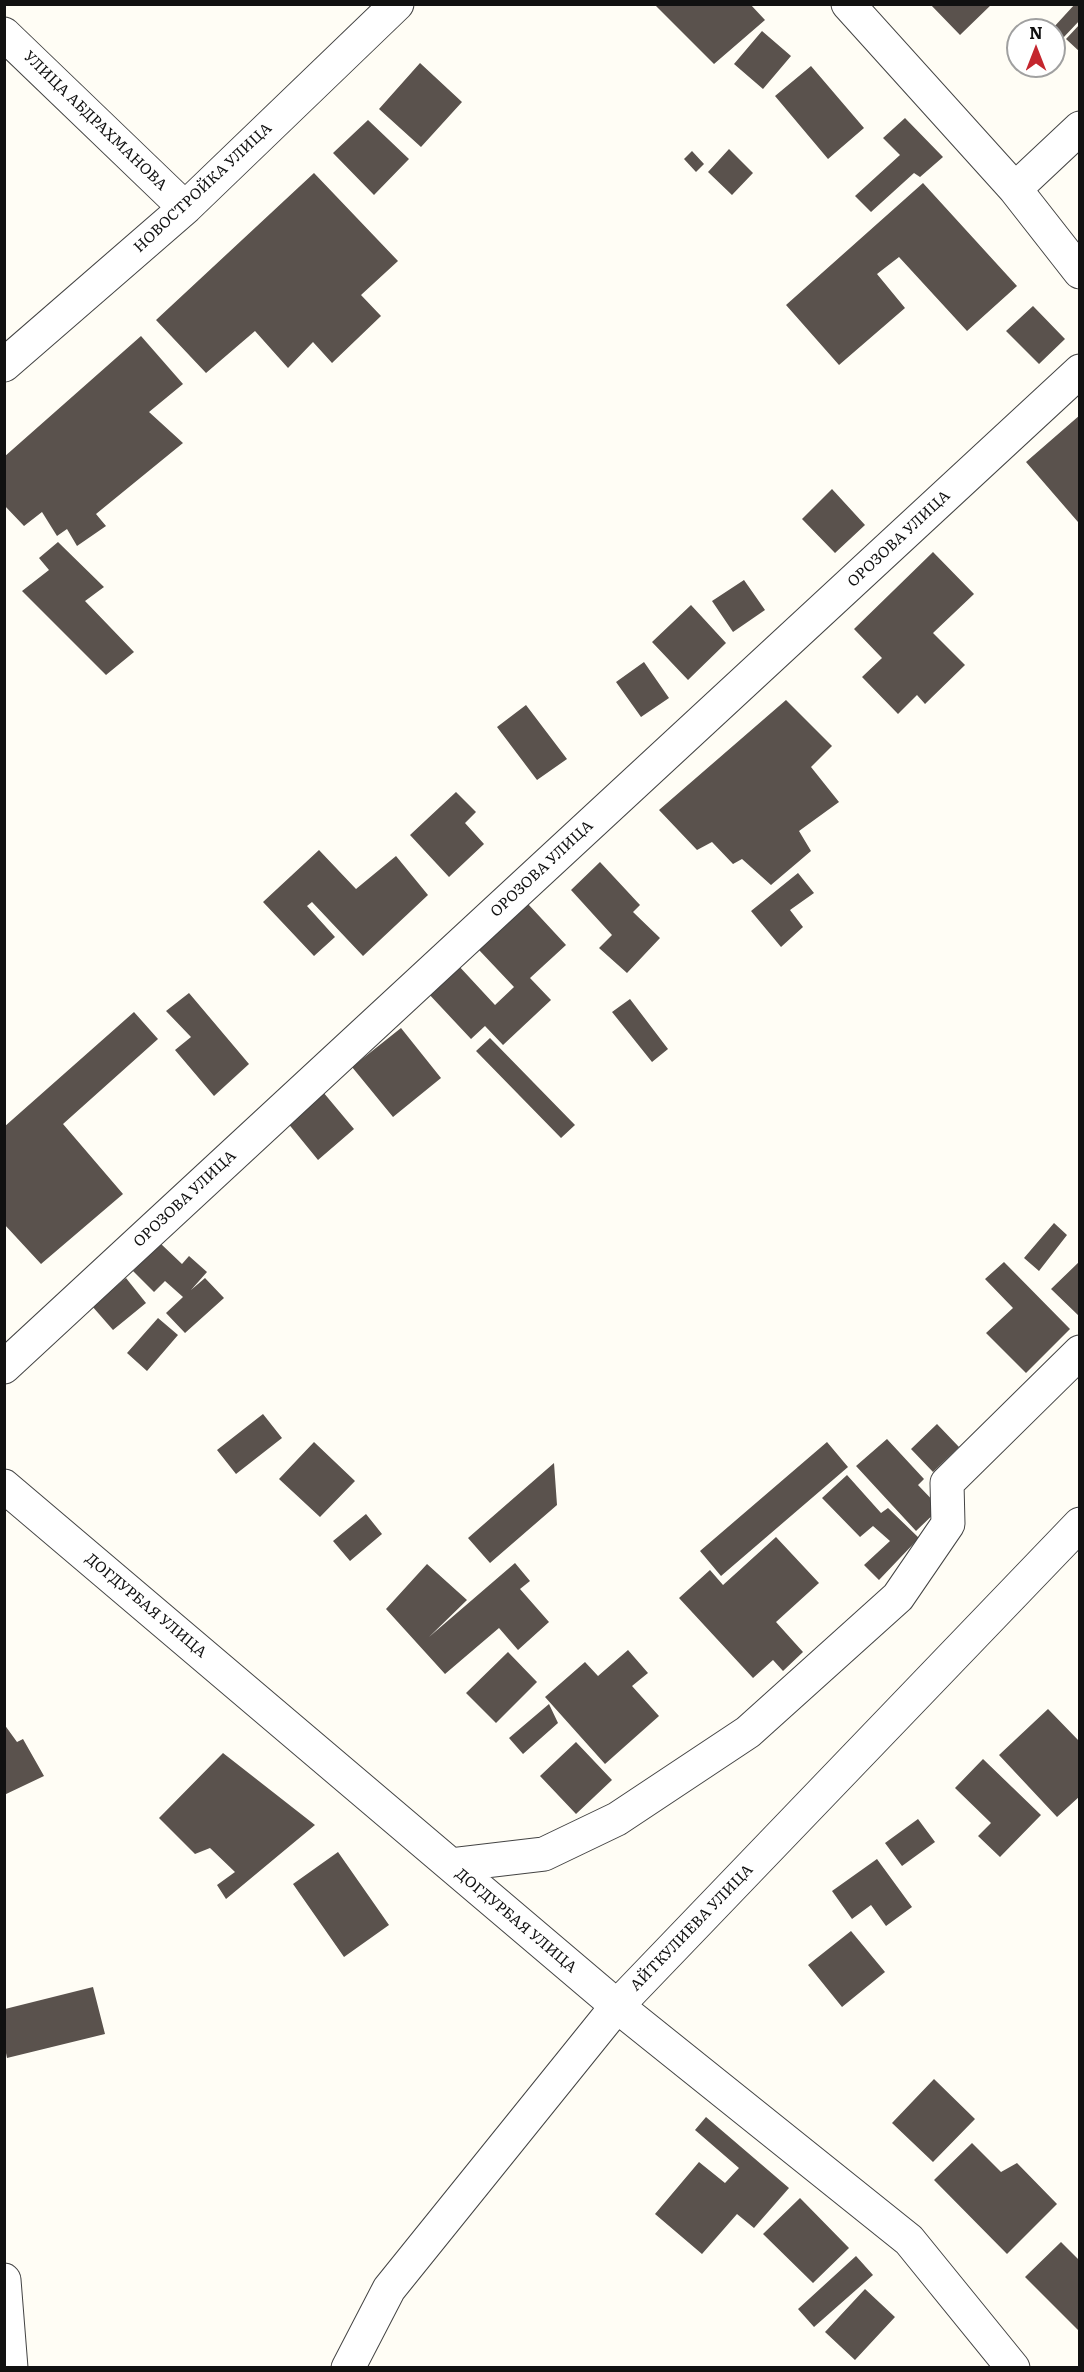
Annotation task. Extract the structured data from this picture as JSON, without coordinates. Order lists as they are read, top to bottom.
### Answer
{
  "streets": {
    "street": [
      "УЛИЦА АБДРАХМАНОВА",
      "НОВОСТРОЙКА УЛИЦА",
      "ОРОЗОВА УЛИЦА",
      "ДОГДУРБАЯ УЛИЦА",
      "АЙТКУЛИЕВА УЛИЦА"
    ]
  },
  "crossings": [
    ["УЛИЦА АБДРАХМАНОВА", "НОВОСТРОЙКА УЛИЦА"],
    ["ДОГДУРБАЯ УЛИЦА", "АЙТКУЛИЕВА УЛИЦА"]
  ],
  "north": "top"
}
